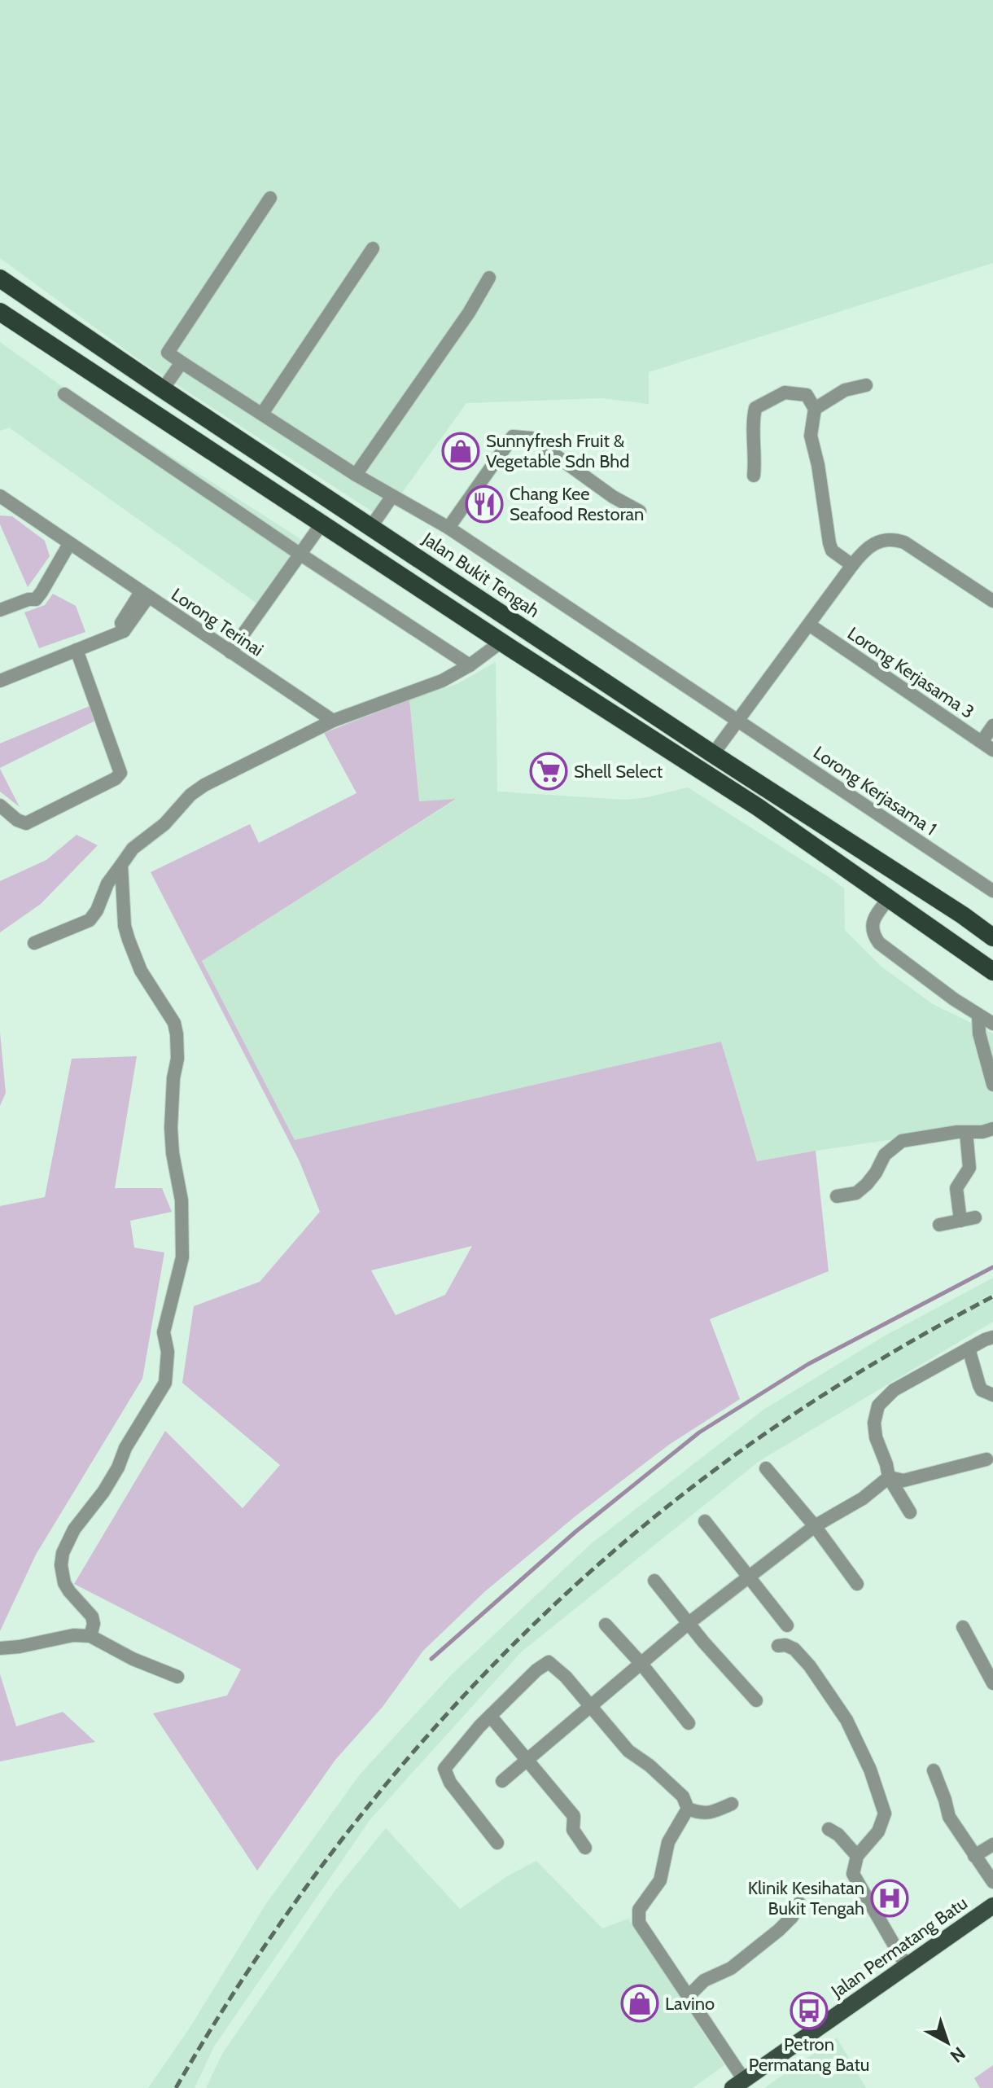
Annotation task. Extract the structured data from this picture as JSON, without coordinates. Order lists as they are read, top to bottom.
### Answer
{
  "streets": {
    "highway": ["Jalan Bukit Tengah"],
    "main road": ["Jalan Permatang Batu"],
    "street": ["Lorong Terinai", "Lorong Kerjasama 3", "Lorong Kerjasama 1"]
  },
  "places": {
    "shop": ["Sunnyfresh Fruit & Vegetable Sdn Bhd", "Lavino"],
    "restaurant": ["Chang Kee Seafood Restoran"],
    "supermarket": ["Shell Select"],
    "hospital": ["Klinik Kesihatan Bukit Tengah"],
    "bus stop": ["Petron Permatang Batu"]
  },
  "north": "bottom right"
}
